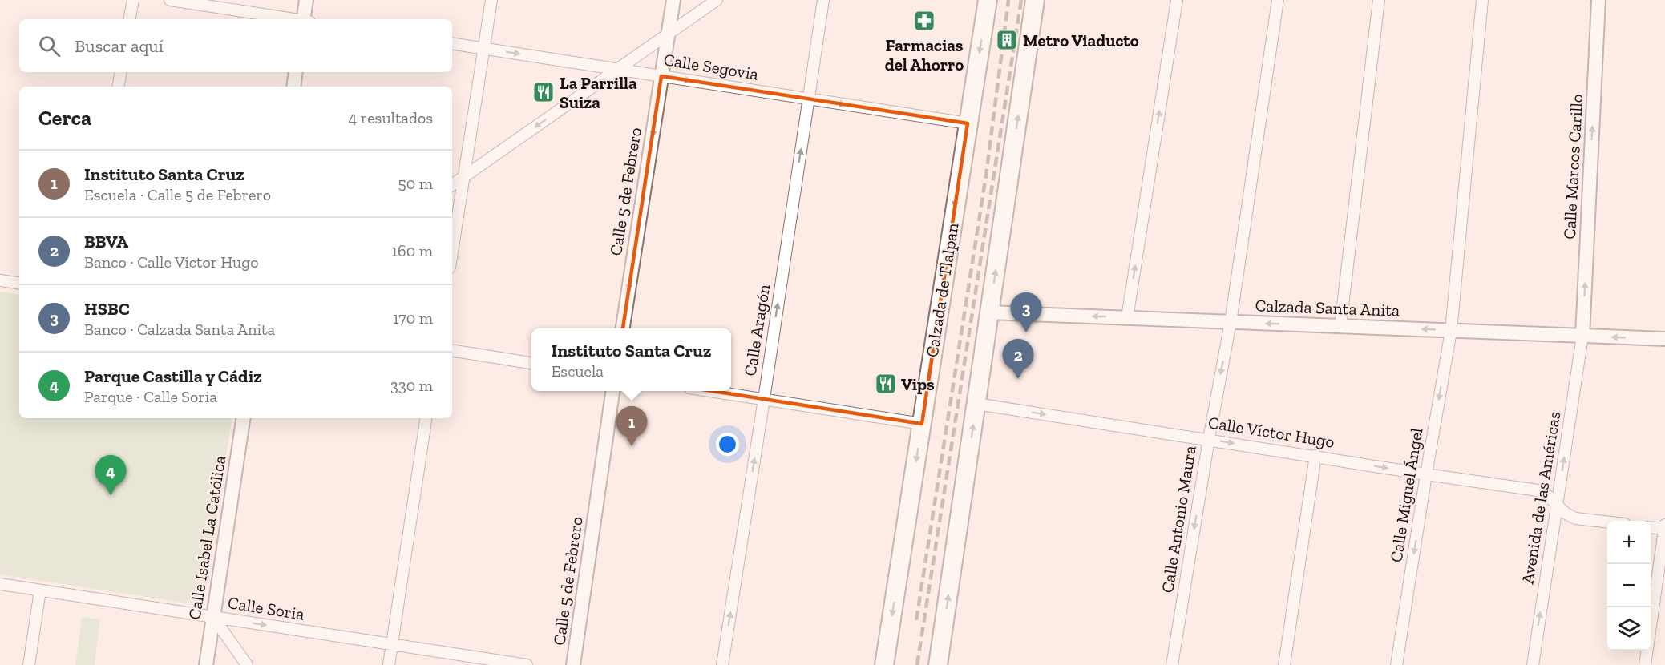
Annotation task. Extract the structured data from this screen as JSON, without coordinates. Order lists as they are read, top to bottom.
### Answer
{
  "streets": {
    "highway": ["Calzada de Tlalpan"],
    "street": [
      "Calle Segovia",
      "Calle Marcos Carillo",
      "Calle 5 de Febrero",
      "Calzada Santa Anita",
      "Calle Aragón",
      "Calle Víctor Hugo",
      "Calle Miguel Ángel",
      "Avenida de las Américas",
      "Calle Antonio Maura",
      "Calle Isabel La Católica",
      "Calle Soria"
    ]
  },
  "crossings": [
    ["Calle Segovia", "Calle 5 de Febrero"],
    ["Calle Segovia", "Calzada de Tlalpan"],
    ["Calle Segovia", "Calle Aragón"],
    ["Calle Marcos Carillo", "Calzada Santa Anita"],
    ["Calle Marcos Carillo", "Avenida de las Américas"],
    ["Calzada Santa Anita", "Calle Miguel Ángel"],
    ["Calzada Santa Anita", "Avenida de las Américas"],
    ["Calzada Santa Anita", "Calle Antonio Maura"],
    ["Calle Víctor Hugo", "Calle Miguel Ángel"],
    ["Calle Víctor Hugo", "Avenida de las Américas"],
    ["Calle Víctor Hugo", "Calle Antonio Maura"],
    ["Calle Isabel La Católica", "Calle Soria"]
  ],
  "one_way": [
    "Calle Segovia",
    "Calle Marcos Carillo",
    "Calle 5 de Febrero",
    "Calzada Santa Anita",
    "Calle Aragón",
    "Calle Víctor Hugo",
    "Calle Miguel Ángel",
    "Avenida de las Américas",
    "Calle Antonio Maura"
  ],
  "places": {
    "pharmacy": ["Farmacias del Ahorro"],
    "building": ["Metro Viaducto"],
    "restaurant": ["La Parrilla Suiza", "Vips"]
  },
  "page": {
    "search": "Buscar aquí",
    "heading": ["Cerca", "4 resultados"],
    "list": [
      {
        "mark": "1",
        "name": "Instituto Santa Cruz",
        "note": "Escuela · Calle 5 de Febrero",
        "value": "50 m"
      },
      {
        "mark": "2",
        "name": "BBVA",
        "note": "Banco · Calle Víctor Hugo",
        "value": "160 m"
      },
      {
        "mark": "3",
        "name": "HSBC",
        "note": "Banco · Calzada Santa Anita",
        "value": "170 m"
      },
      {
        "mark": "4",
        "name": "Parque Castilla y Cádiz",
        "note": "Parque · Calle Soria",
        "value": "330 m"
      }
    ],
    "pins": [
      "3",
      "2",
      "1",
      "4"
    ],
    "popup": ["Instituto Santa Cruz", "Escuela"],
    "map_buttons": ["+", "−"]
  }
}
